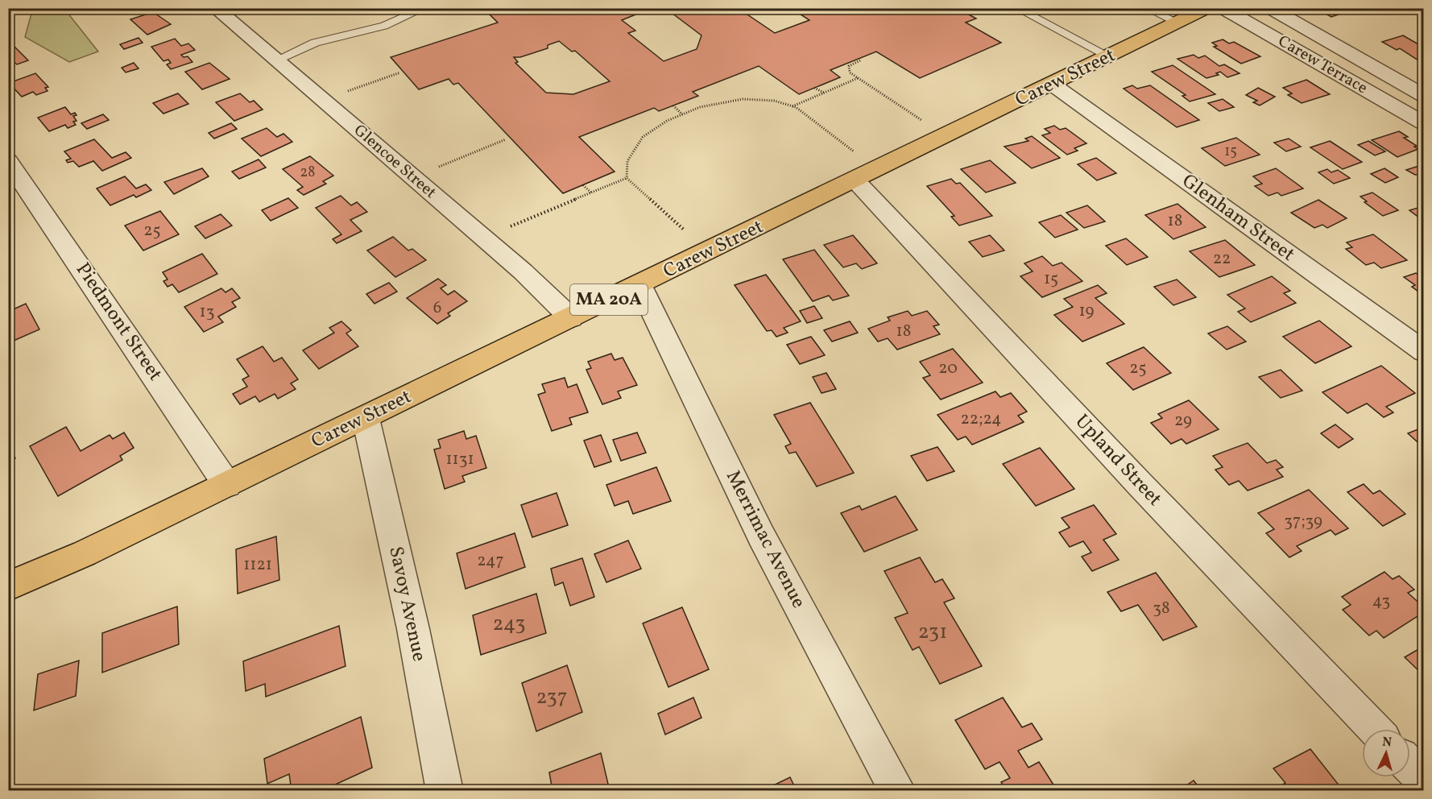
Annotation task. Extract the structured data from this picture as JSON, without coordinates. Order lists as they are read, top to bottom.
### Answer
{
  "streets": {
    "main road": ["Carew Street", "MA 20A"],
    "street": [
      "Carew Terrace",
      "Glencoe Street",
      "Glenham Street",
      "Piedmont Street",
      "Upland Street",
      "Merrimac Avenue",
      "Savoy Avenue"
    ]
  },
  "crossings": [
    ["Carew Terrace", "Carew Street"],
    ["Carew Street", "Glencoe Street"],
    ["Carew Street", "Glenham Street"],
    ["Carew Street", "Piedmont Street"],
    ["Carew Street", "Upland Street"],
    ["Carew Street", "Merrimac Avenue"],
    ["Carew Street", "Savoy Avenue"]
  ],
  "house_numbers": [
    "15",
    "28",
    "18",
    "25",
    "22",
    "15",
    "6",
    "19",
    "13",
    "18",
    "20",
    "25",
    "22;24",
    "29",
    "1131",
    "37;39",
    "247",
    "1121",
    "43",
    "38",
    "243",
    "231",
    "237"
  ],
  "north": "top"
}
